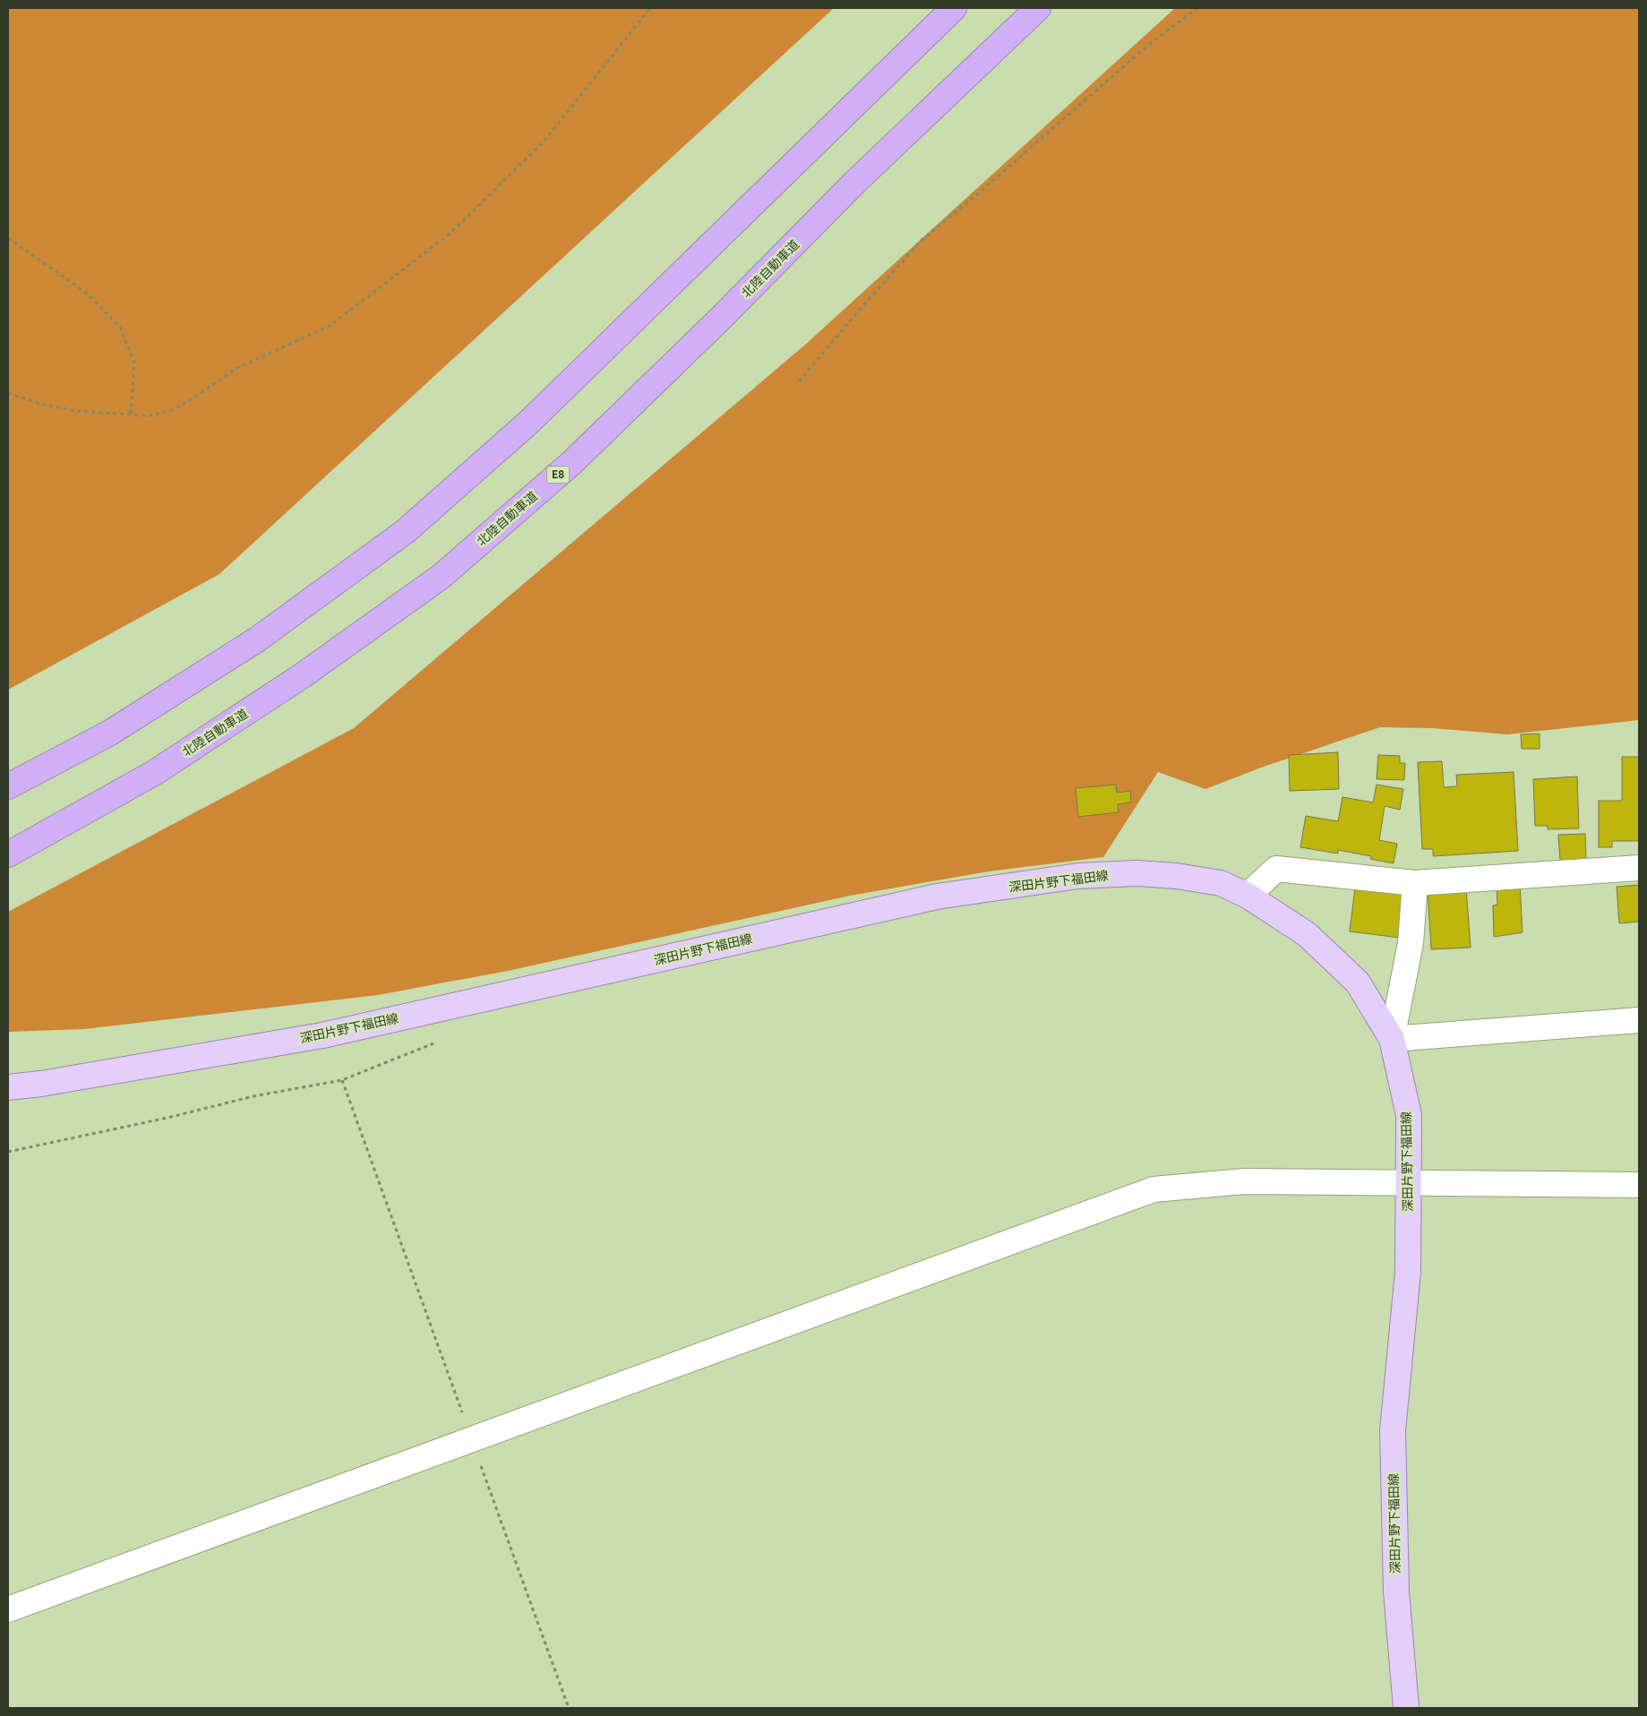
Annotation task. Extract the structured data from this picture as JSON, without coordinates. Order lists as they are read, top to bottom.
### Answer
{
  "streets": {
    "highway": ["北陸自動車道", "E8"],
    "main road": ["深田片野下福田線"]
  }
}
